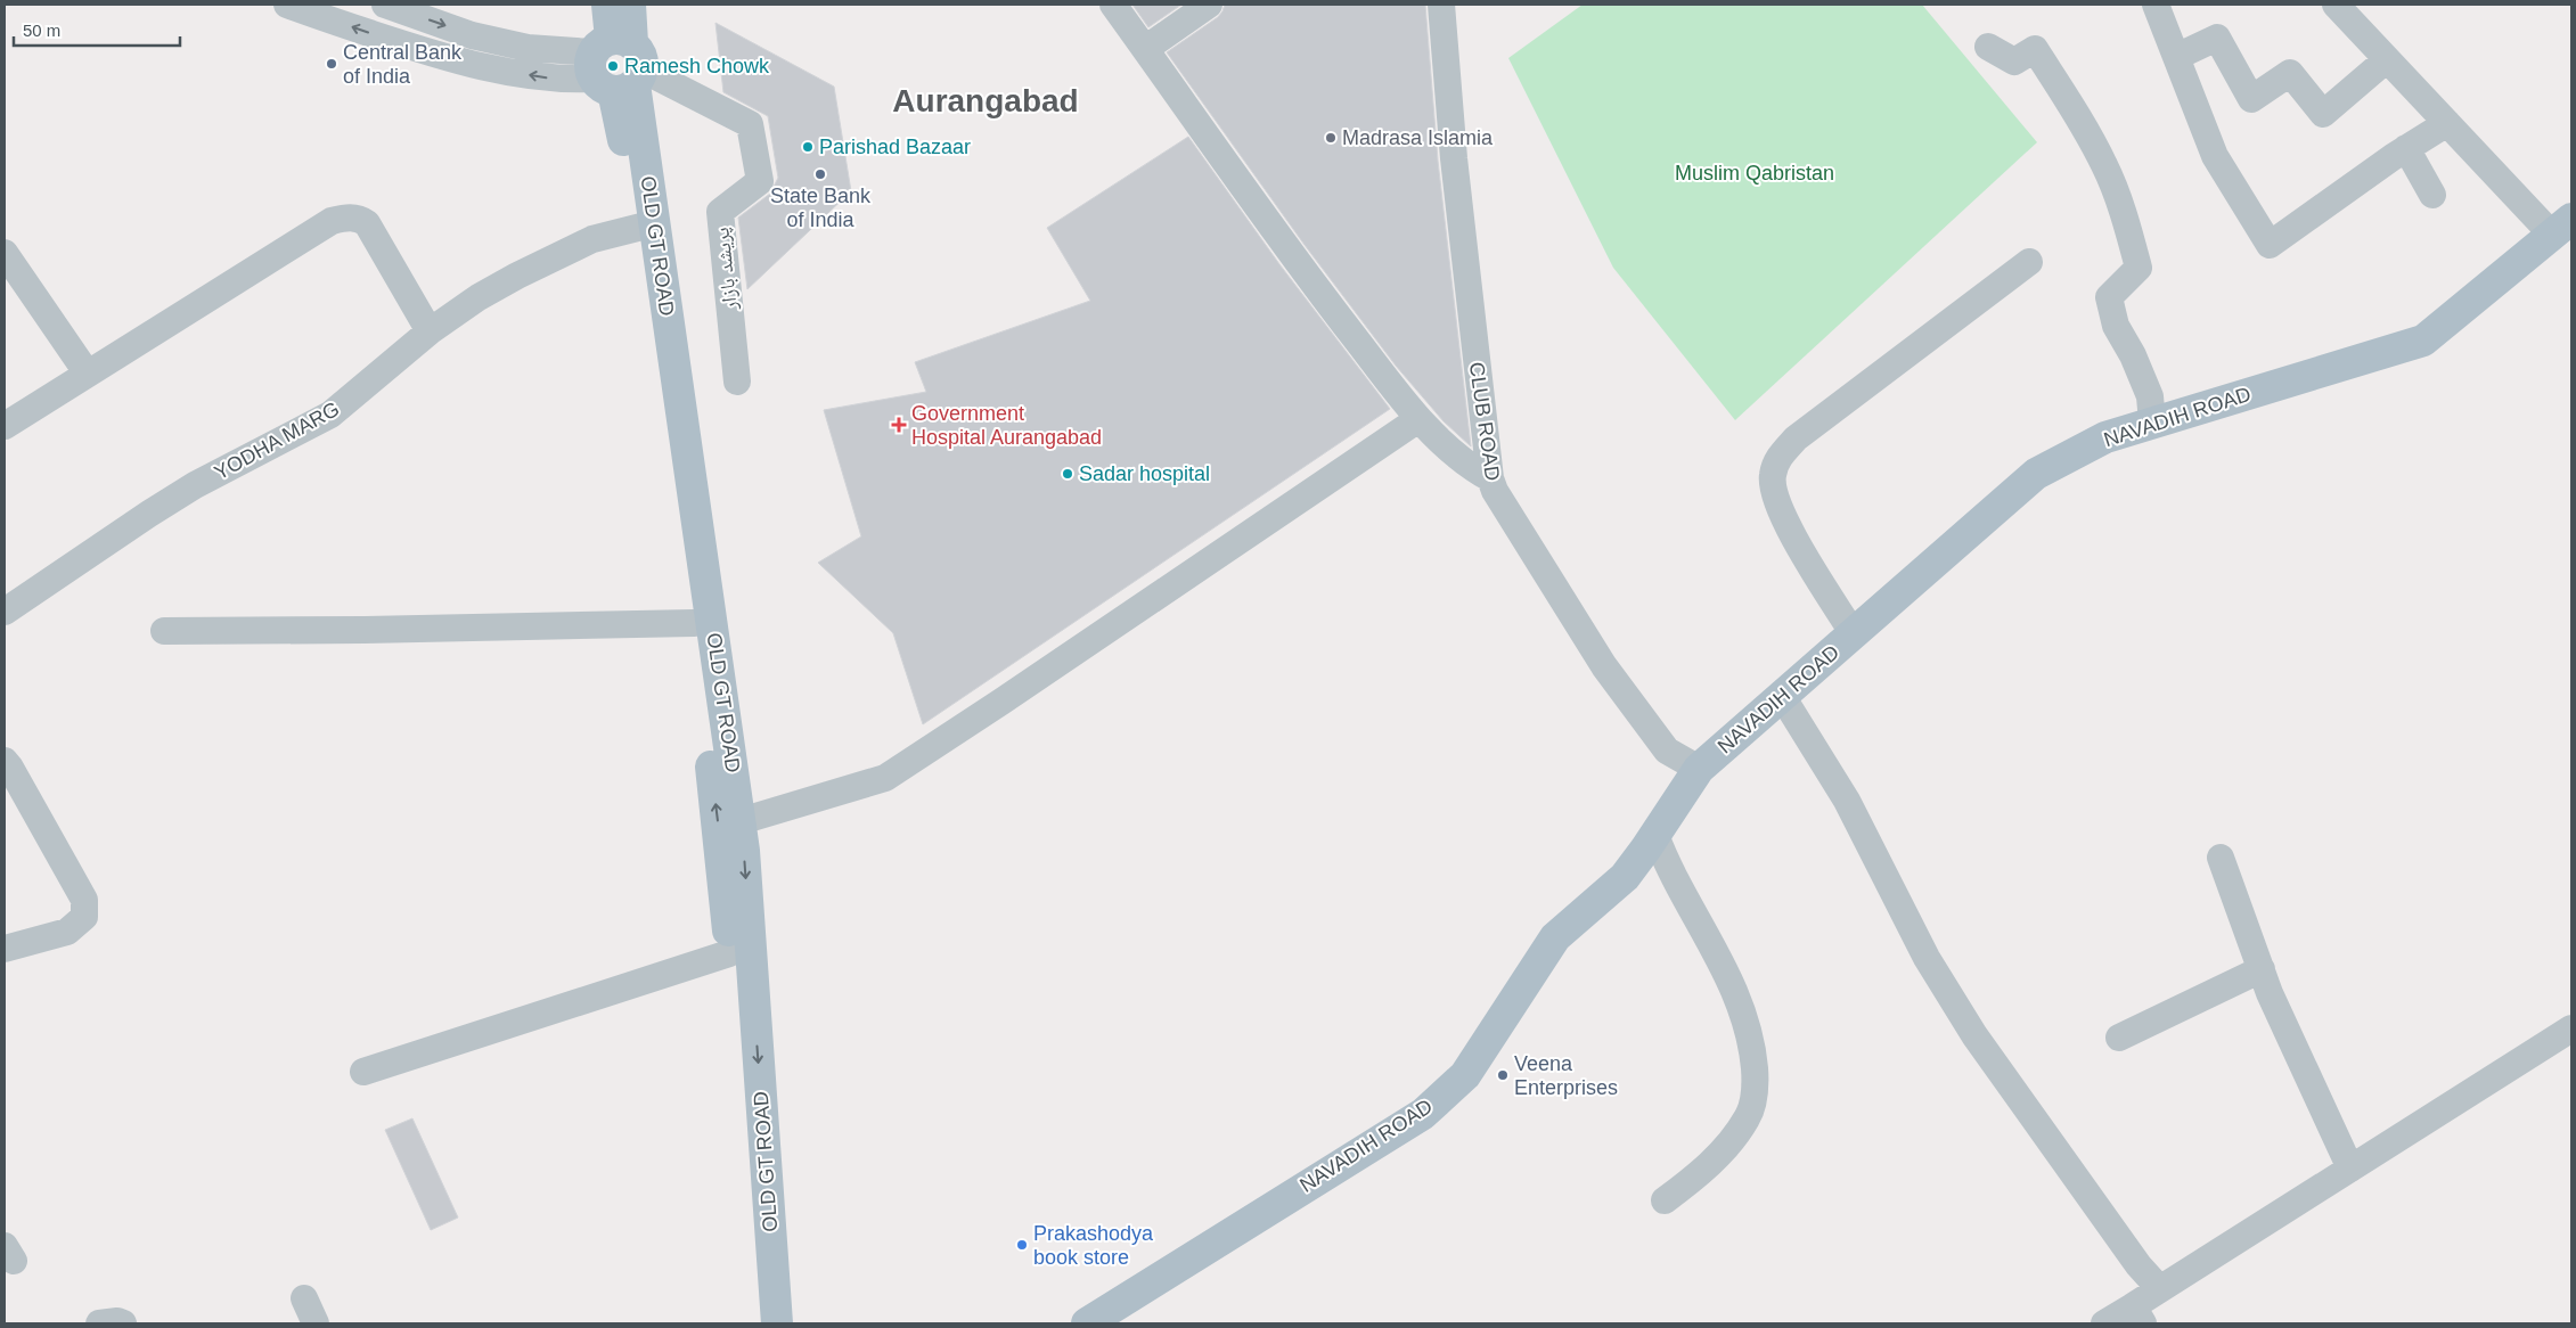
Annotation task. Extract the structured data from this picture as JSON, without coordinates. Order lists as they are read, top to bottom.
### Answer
{
  "streets": {
    "main road": ["OLD GT ROAD", "NAVADIH ROAD"],
    "street": ["پریشد بازار", "CLUB ROAD", "YODHA MARG"]
  },
  "crossings": [
    ["OLD GT ROAD", "پریشد بازار"],
    ["OLD GT ROAD", "YODHA MARG"],
    ["NAVADIH ROAD", "CLUB ROAD"]
  ],
  "districts": ["Aurangabad"],
  "parks": ["Muslim Qabristan"],
  "places": {
    "other": [
      "Central Bank of India",
      "Ramesh Chowk",
      "Madrasa Islamia",
      "Parishad Bazaar",
      "State Bank of India",
      "Sadar hospital",
      "Veena Enterprises",
      "Prakashodya book store"
    ],
    "health": ["Government Hospital Aurangabad"]
  },
  "scale_bar": "50 m"
}
